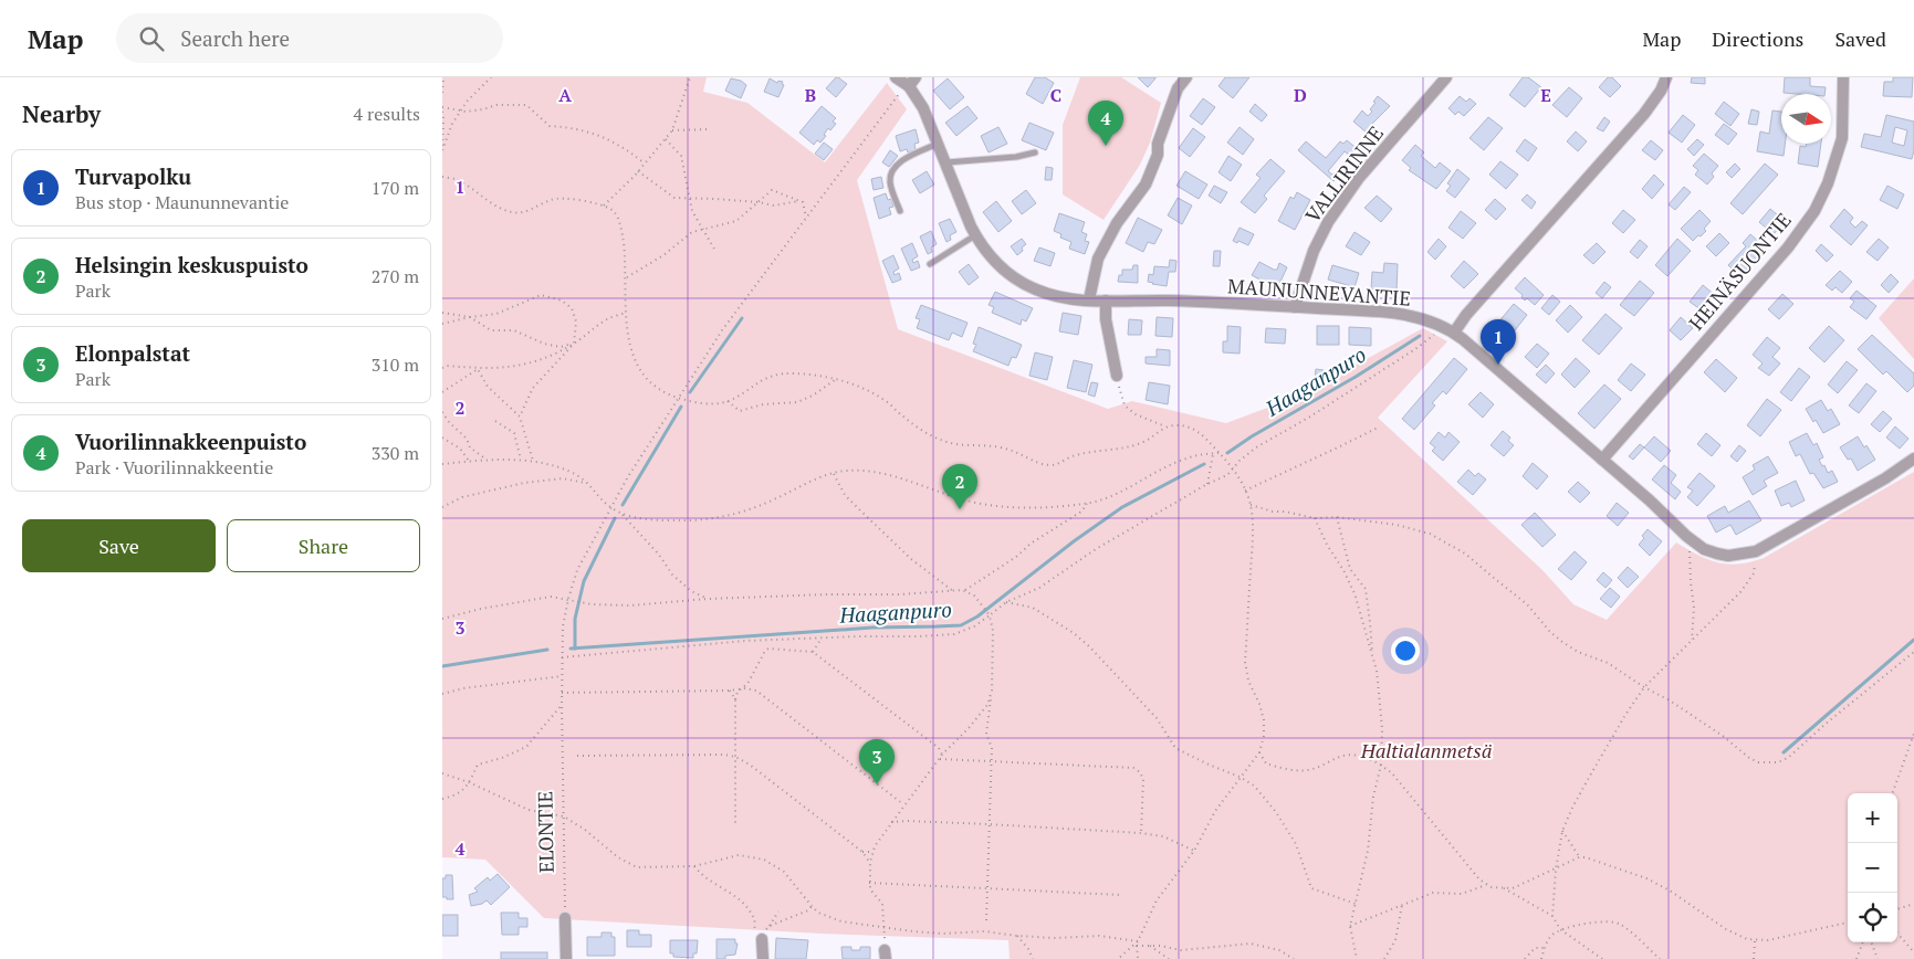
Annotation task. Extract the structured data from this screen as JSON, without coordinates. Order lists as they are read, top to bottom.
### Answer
{
  "streets": {
    "street": ["VALLIRINNE", "HEINÄSUONTIE", "MAUNUNNEVANTIE"],
    "path": ["ELONTIE"]
  },
  "crossings": [
    ["VALLIRINNE", "MAUNUNNEVANTIE"],
    ["HEINÄSUONTIE", "MAUNUNNEVANTIE"],
    ["MAUNUNNEVANTIE", "ELONTIE"]
  ],
  "water": ["Haaganpuro"],
  "parks": ["Haltialanmetsä"],
  "north": "right",
  "page": {
    "header": "Map",
    "search": "Search here",
    "nav": ["Map", "Directions", "Saved"],
    "heading": ["Nearby", "4 results"],
    "pins": [
      "4",
      "1",
      "2",
      "3"
    ],
    "list": [
      {
        "mark": "1",
        "name": "Turvapolku",
        "note": "Bus stop · Maununnevantie",
        "value": "170 m"
      },
      {
        "mark": "2",
        "name": "Helsingin keskuspuisto",
        "note": "Park",
        "value": "270 m"
      },
      {
        "mark": "3",
        "name": "Elonpalstat",
        "note": "Park",
        "value": "310 m"
      },
      {
        "mark": "4",
        "name": "Vuorilinnakkeenpuisto",
        "note": "Park · Vuorilinnakkeentie",
        "value": "330 m"
      }
    ],
    "buttons": ["Save", "Share"],
    "map_buttons": ["+", "−"]
  },
  "grid": {
    "columns": [
      "A",
      "B",
      "C",
      "D",
      "E"
    ],
    "rows": [
      "1",
      "2",
      "3",
      "4"
    ]
  }
}
